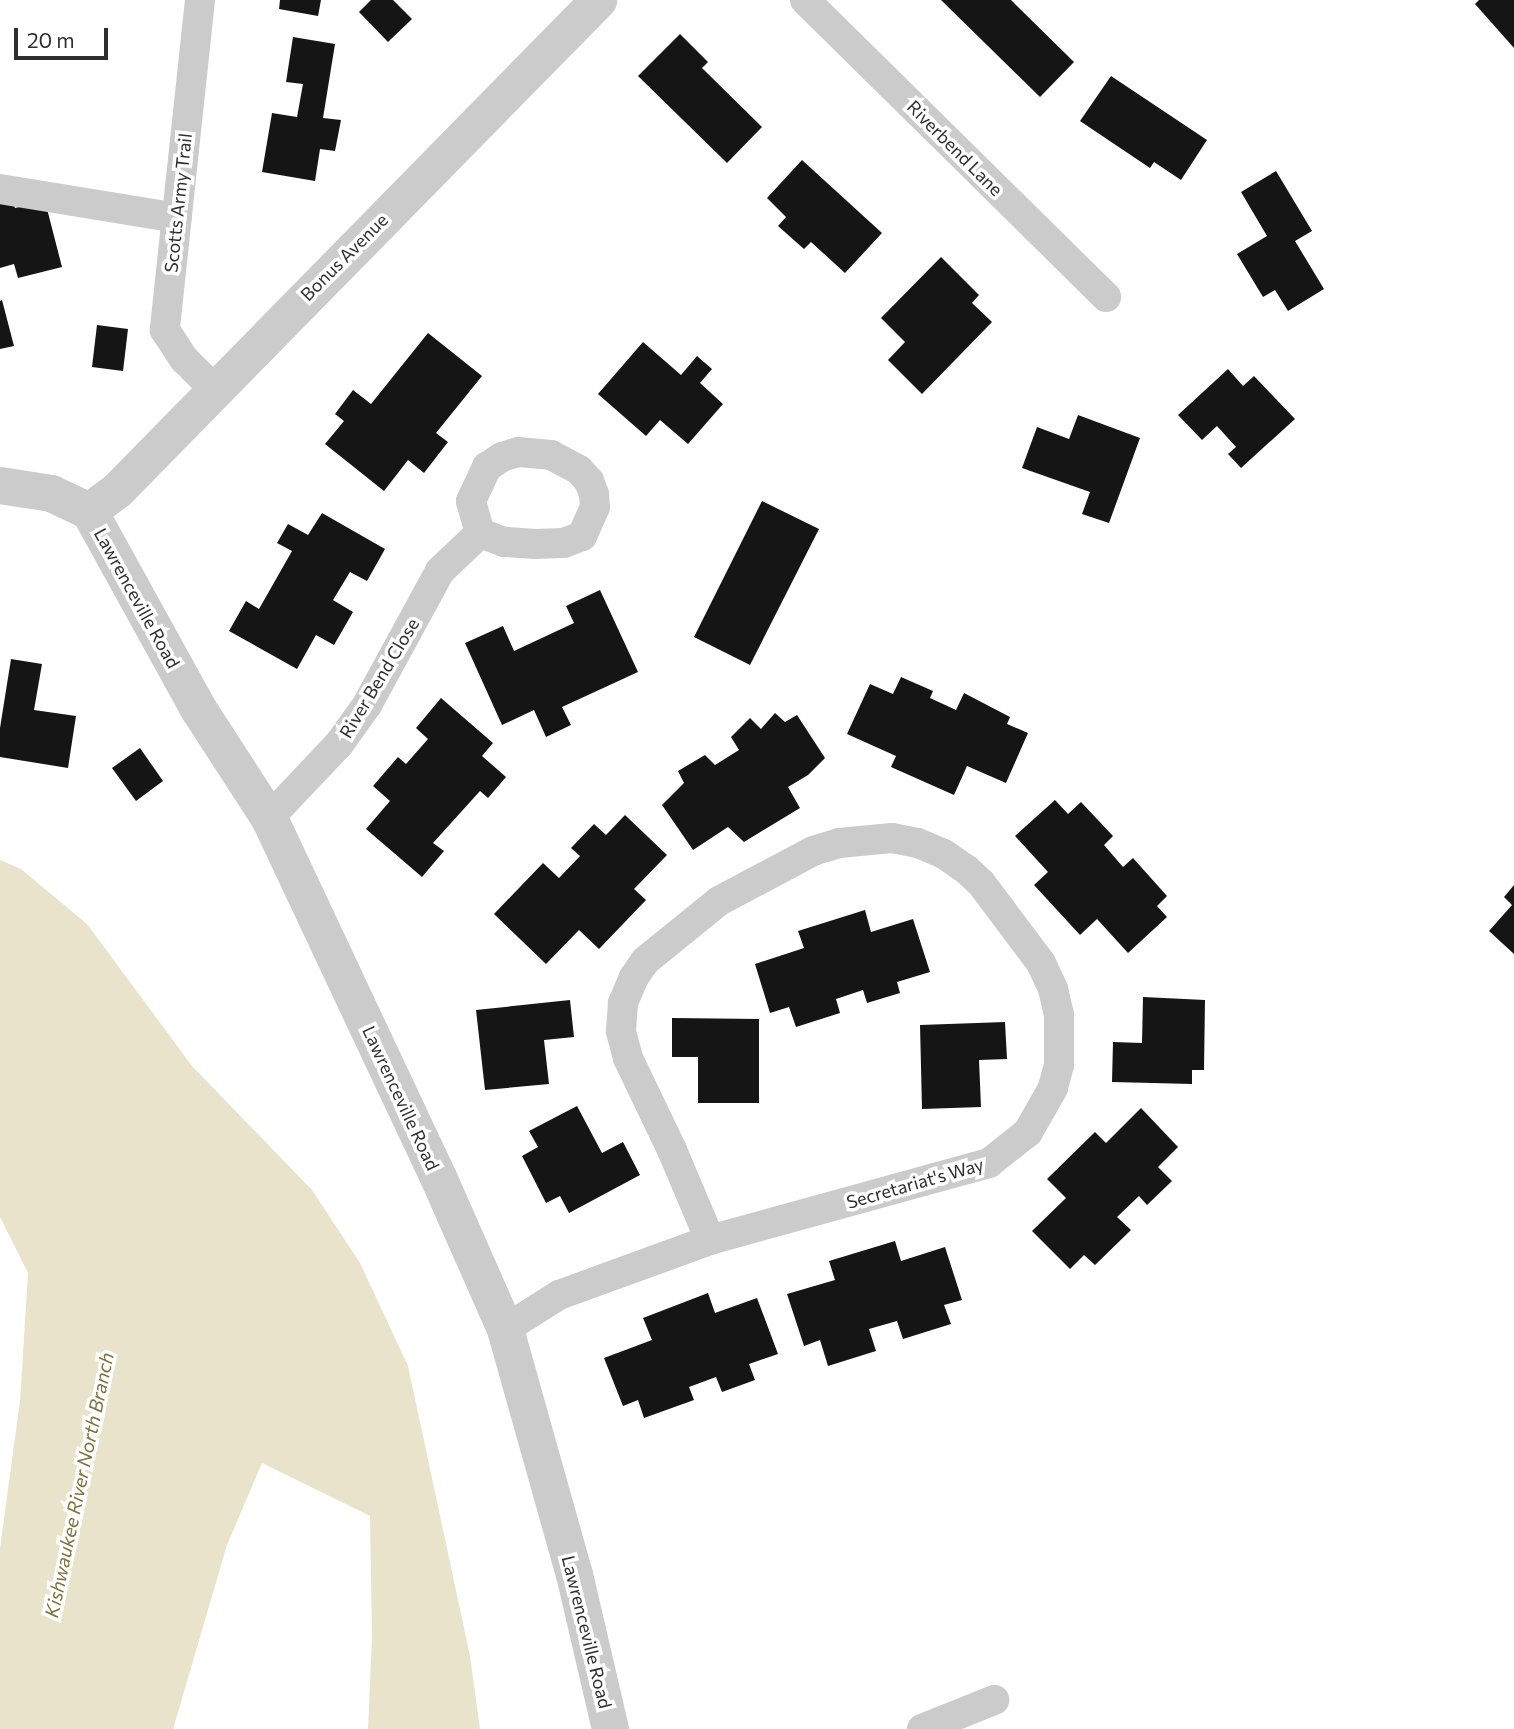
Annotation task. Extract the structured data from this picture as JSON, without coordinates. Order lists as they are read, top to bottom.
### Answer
{
  "streets": {
    "street": [
      "Riverbend Lane",
      "Scotts Army Trail",
      "Bonus Avenue",
      "Lawrenceville Road",
      "River Bend Close",
      "Secretariat's Way"
    ]
  },
  "crossings": [
    ["Scotts Army Trail", "Bonus Avenue"],
    ["Bonus Avenue", "Lawrenceville Road"],
    ["Lawrenceville Road", "River Bend Close"],
    ["Lawrenceville Road", "Secretariat's Way"]
  ],
  "water": ["Kishwaukee River North Branch"],
  "scale_bar": "20 m"
}
